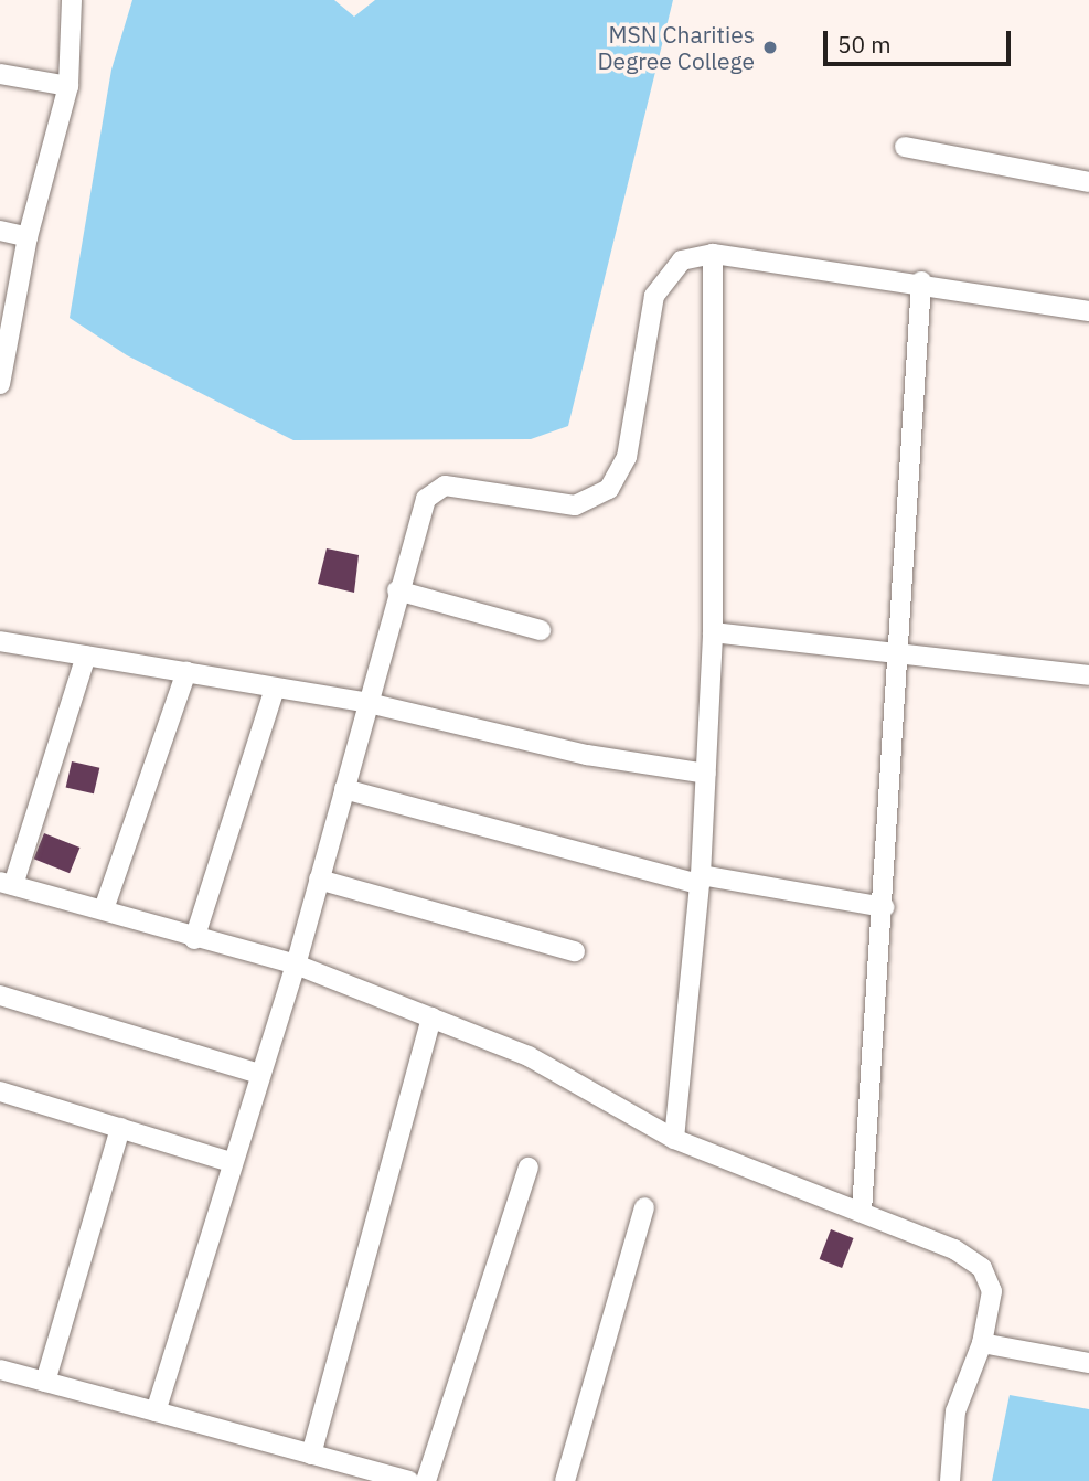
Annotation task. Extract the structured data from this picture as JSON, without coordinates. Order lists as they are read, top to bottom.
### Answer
{
  "places": ["MSN Charities Degree College"],
  "scale_bar": "50 m"
}
